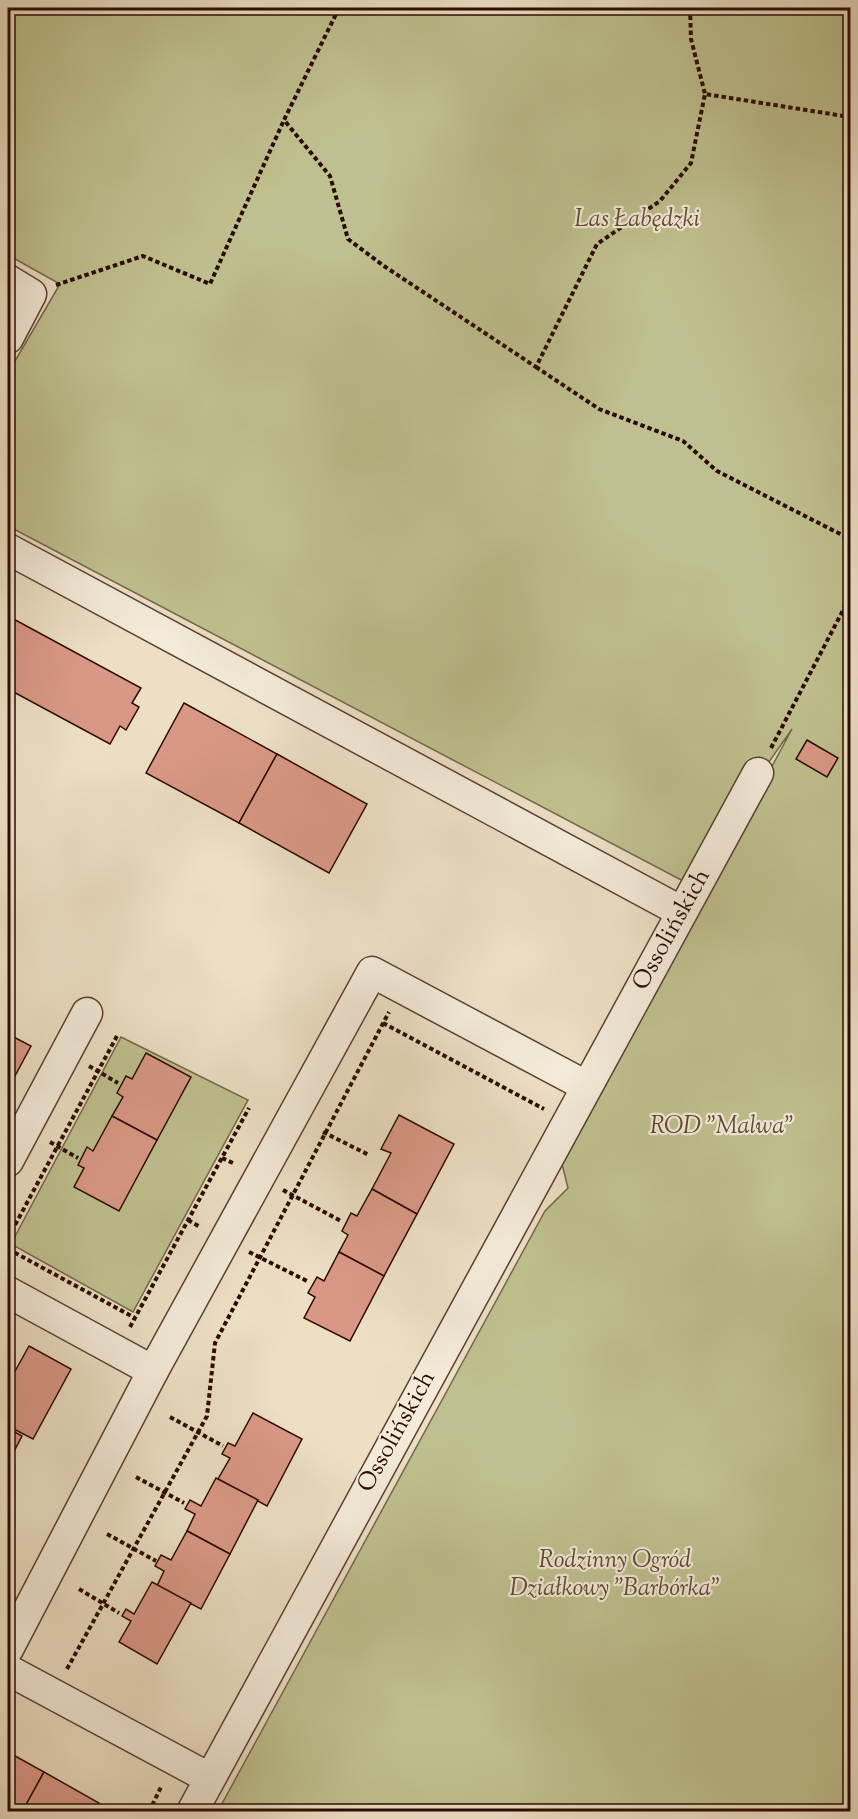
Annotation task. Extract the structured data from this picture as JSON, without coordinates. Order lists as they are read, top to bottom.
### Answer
{
  "streets": {
    "street": ["Ossolińskich"]
  },
  "parks": ["Las Łabędzki", "ROD \"Malwa\"", "Rodzinny Ogród Działkowy \"Barbórka\""]
}
